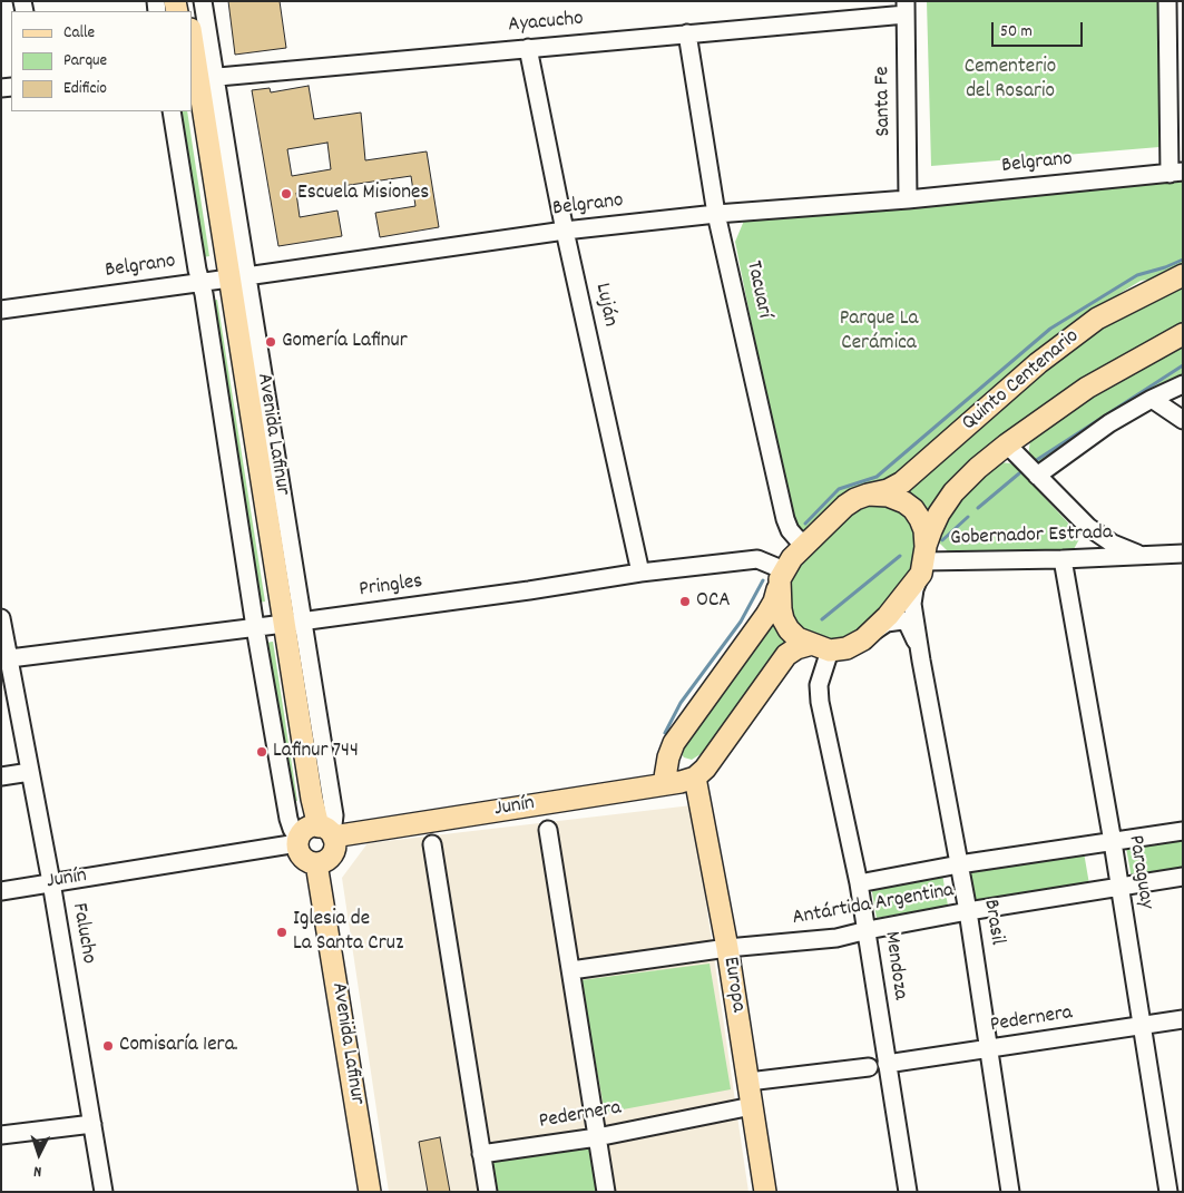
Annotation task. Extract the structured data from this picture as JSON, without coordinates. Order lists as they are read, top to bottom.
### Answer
{
  "streets": {
    "main road": [
      "Quinto Centenario",
      "Avenida Lafinur",
      "Junín",
      "Europa"
    ],
    "street": [
      "Ayacucho",
      "Santa Fe",
      "Belgrano",
      "Tacuarí",
      "Luján",
      "Gobernador Estrada",
      "Pringles",
      "Paraguay",
      "Antártida Argentina",
      "Brasil",
      "Falucho",
      "Mendoza",
      "Pedernera"
    ]
  },
  "crossings": [
    ["Ayacucho", "Santa Fe"],
    ["Ayacucho", "Tacuarí"],
    ["Ayacucho", "Luján"],
    ["Ayacucho", "Avenida Lafinur"],
    ["Santa Fe", "Belgrano"],
    ["Belgrano", "Tacuarí"],
    ["Belgrano", "Luján"],
    ["Belgrano", "Avenida Lafinur"],
    ["Tacuarí", "Quinto Centenario"],
    ["Tacuarí", "Gobernador Estrada"],
    ["Tacuarí", "Pringles"],
    ["Tacuarí", "Brasil"],
    ["Tacuarí", "Mendoza"],
    ["Luján", "Pringles"],
    ["Quinto Centenario", "Gobernador Estrada"],
    ["Quinto Centenario", "Pringles"],
    ["Quinto Centenario", "Brasil"],
    ["Quinto Centenario", "Mendoza"],
    ["Avenida Lafinur", "Pringles"],
    ["Avenida Lafinur", "Junín"],
    ["Gobernador Estrada", "Pringles"],
    ["Gobernador Estrada", "Paraguay"],
    ["Gobernador Estrada", "Brasil"],
    ["Gobernador Estrada", "Mendoza"],
    ["Pringles", "Brasil"],
    ["Pringles", "Falucho"],
    ["Pringles", "Mendoza"],
    ["Junín", "Falucho"],
    ["Junín", "Europa"],
    ["Paraguay", "Antártida Argentina"],
    ["Paraguay", "Pedernera"],
    ["Antártida Argentina", "Brasil"],
    ["Antártida Argentina", "Mendoza"],
    ["Antártida Argentina", "Europa"],
    ["Brasil", "Mendoza"],
    ["Brasil", "Pedernera"],
    ["Mendoza", "Pedernera"],
    ["Europa", "Pedernera"]
  ],
  "parks": ["Cementerio del Rosario", "Parque La Cerámica"],
  "places": [
    "Escuela Misiones",
    "Gomería Lafinur",
    "OCA",
    "Lafinur 744",
    "Iglesia de La Santa Cruz",
    "Comisaría 1era."
  ],
  "legend": ["Calle", "Parque", "Edificio"],
  "scale_bar": "50 m",
  "north": "bottom"
}
